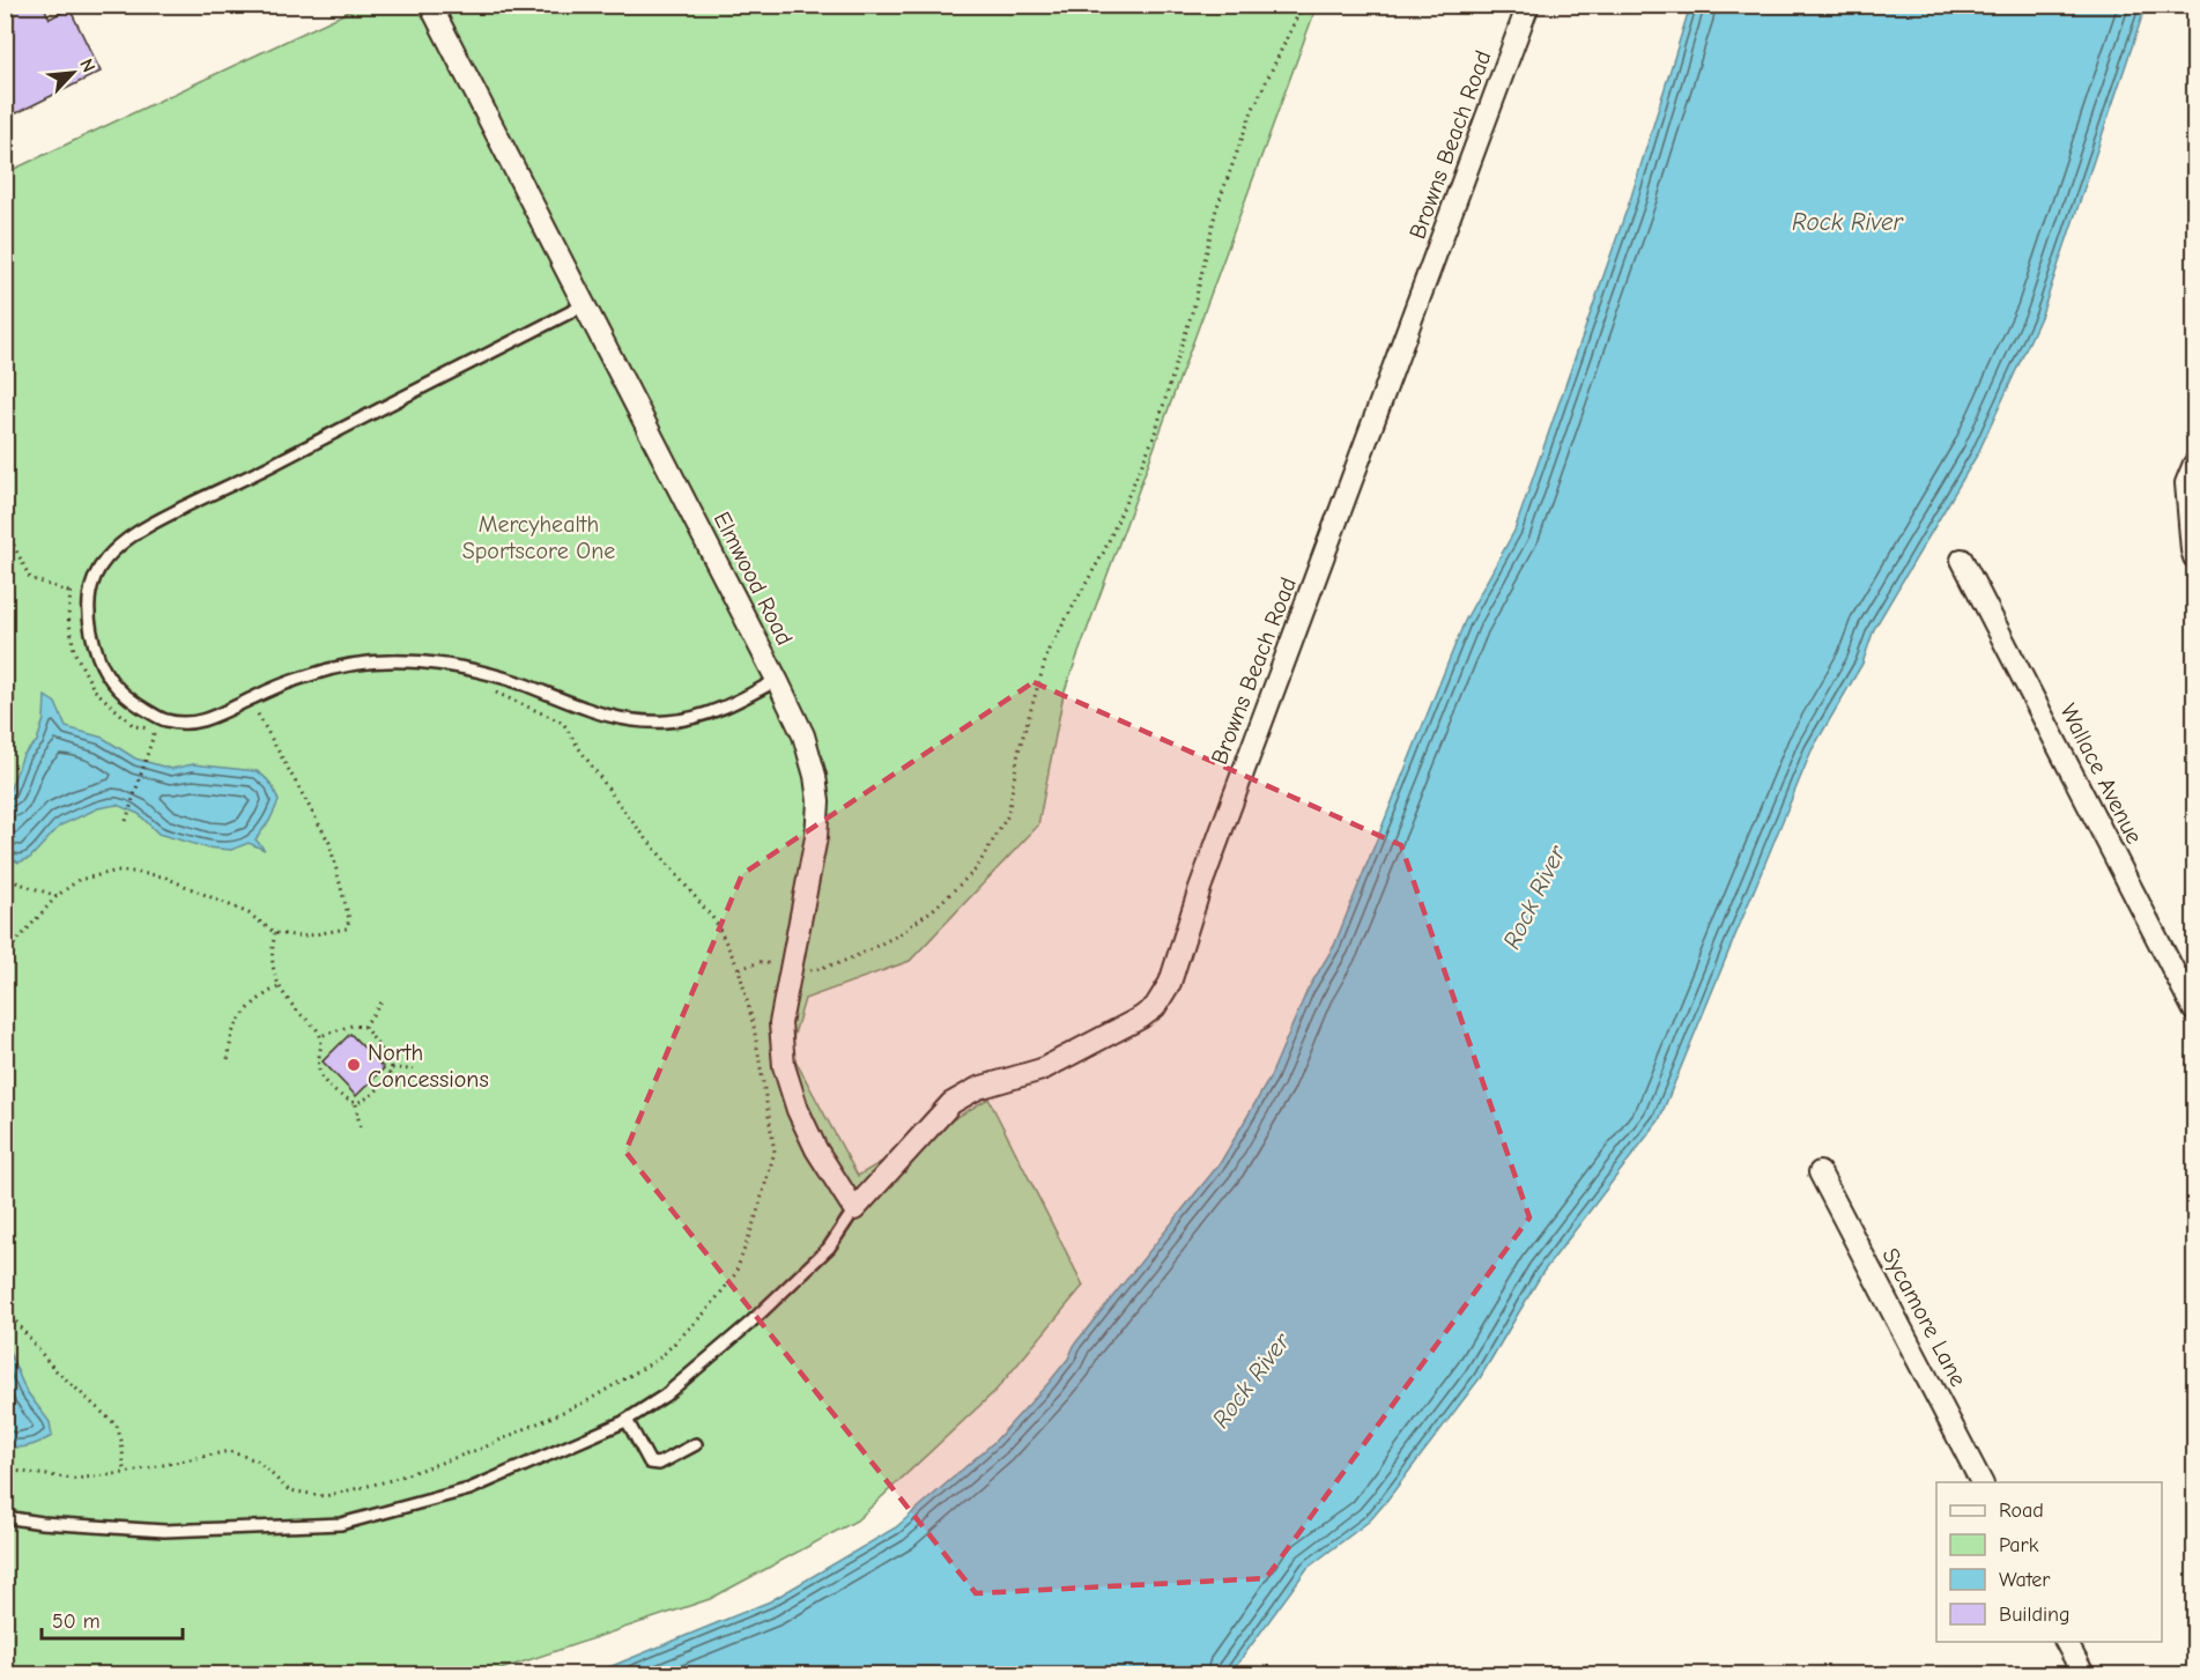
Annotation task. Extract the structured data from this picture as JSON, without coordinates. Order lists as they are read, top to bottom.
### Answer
{
  "streets": {
    "street": [
      "Browns Beach Road",
      "Elmwood Road",
      "Wallace Avenue",
      "Sycamore Lane"
    ]
  },
  "crossings": [
    ["Browns Beach Road", "Elmwood Road"]
  ],
  "water": ["Rock River"],
  "parks": ["Mercyhealth Sportscore One"],
  "places": ["North Concessions"],
  "legend": [
    "Road",
    "Park",
    "Water",
    "Building"
  ],
  "scale_bar": "50 m",
  "north": "top right"
}
